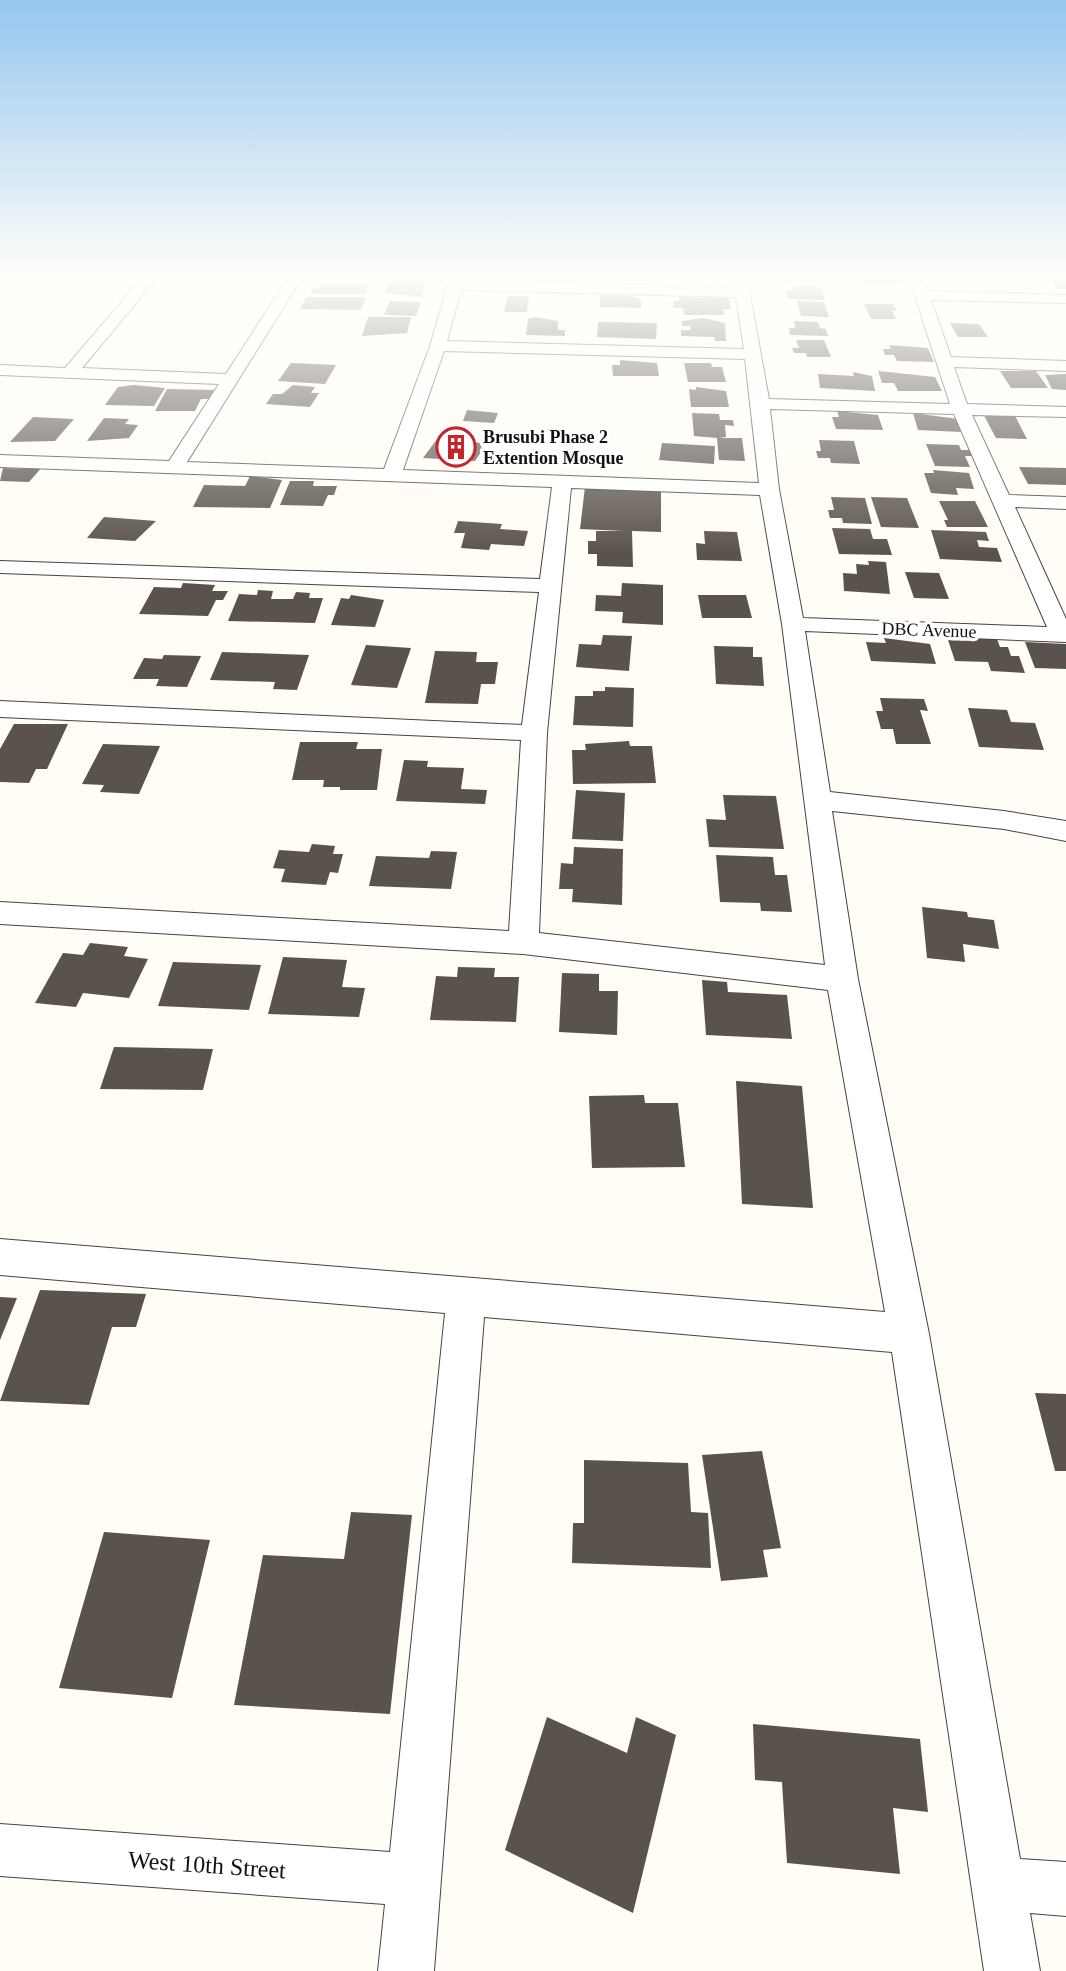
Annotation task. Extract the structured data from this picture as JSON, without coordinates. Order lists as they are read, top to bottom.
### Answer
{
  "streets": {
    "street": ["DBC Avenue", "West 10th Street"]
  },
  "places": {
    "building": ["Brusubi Phase 2 Extention Mosque"]
  }
}
